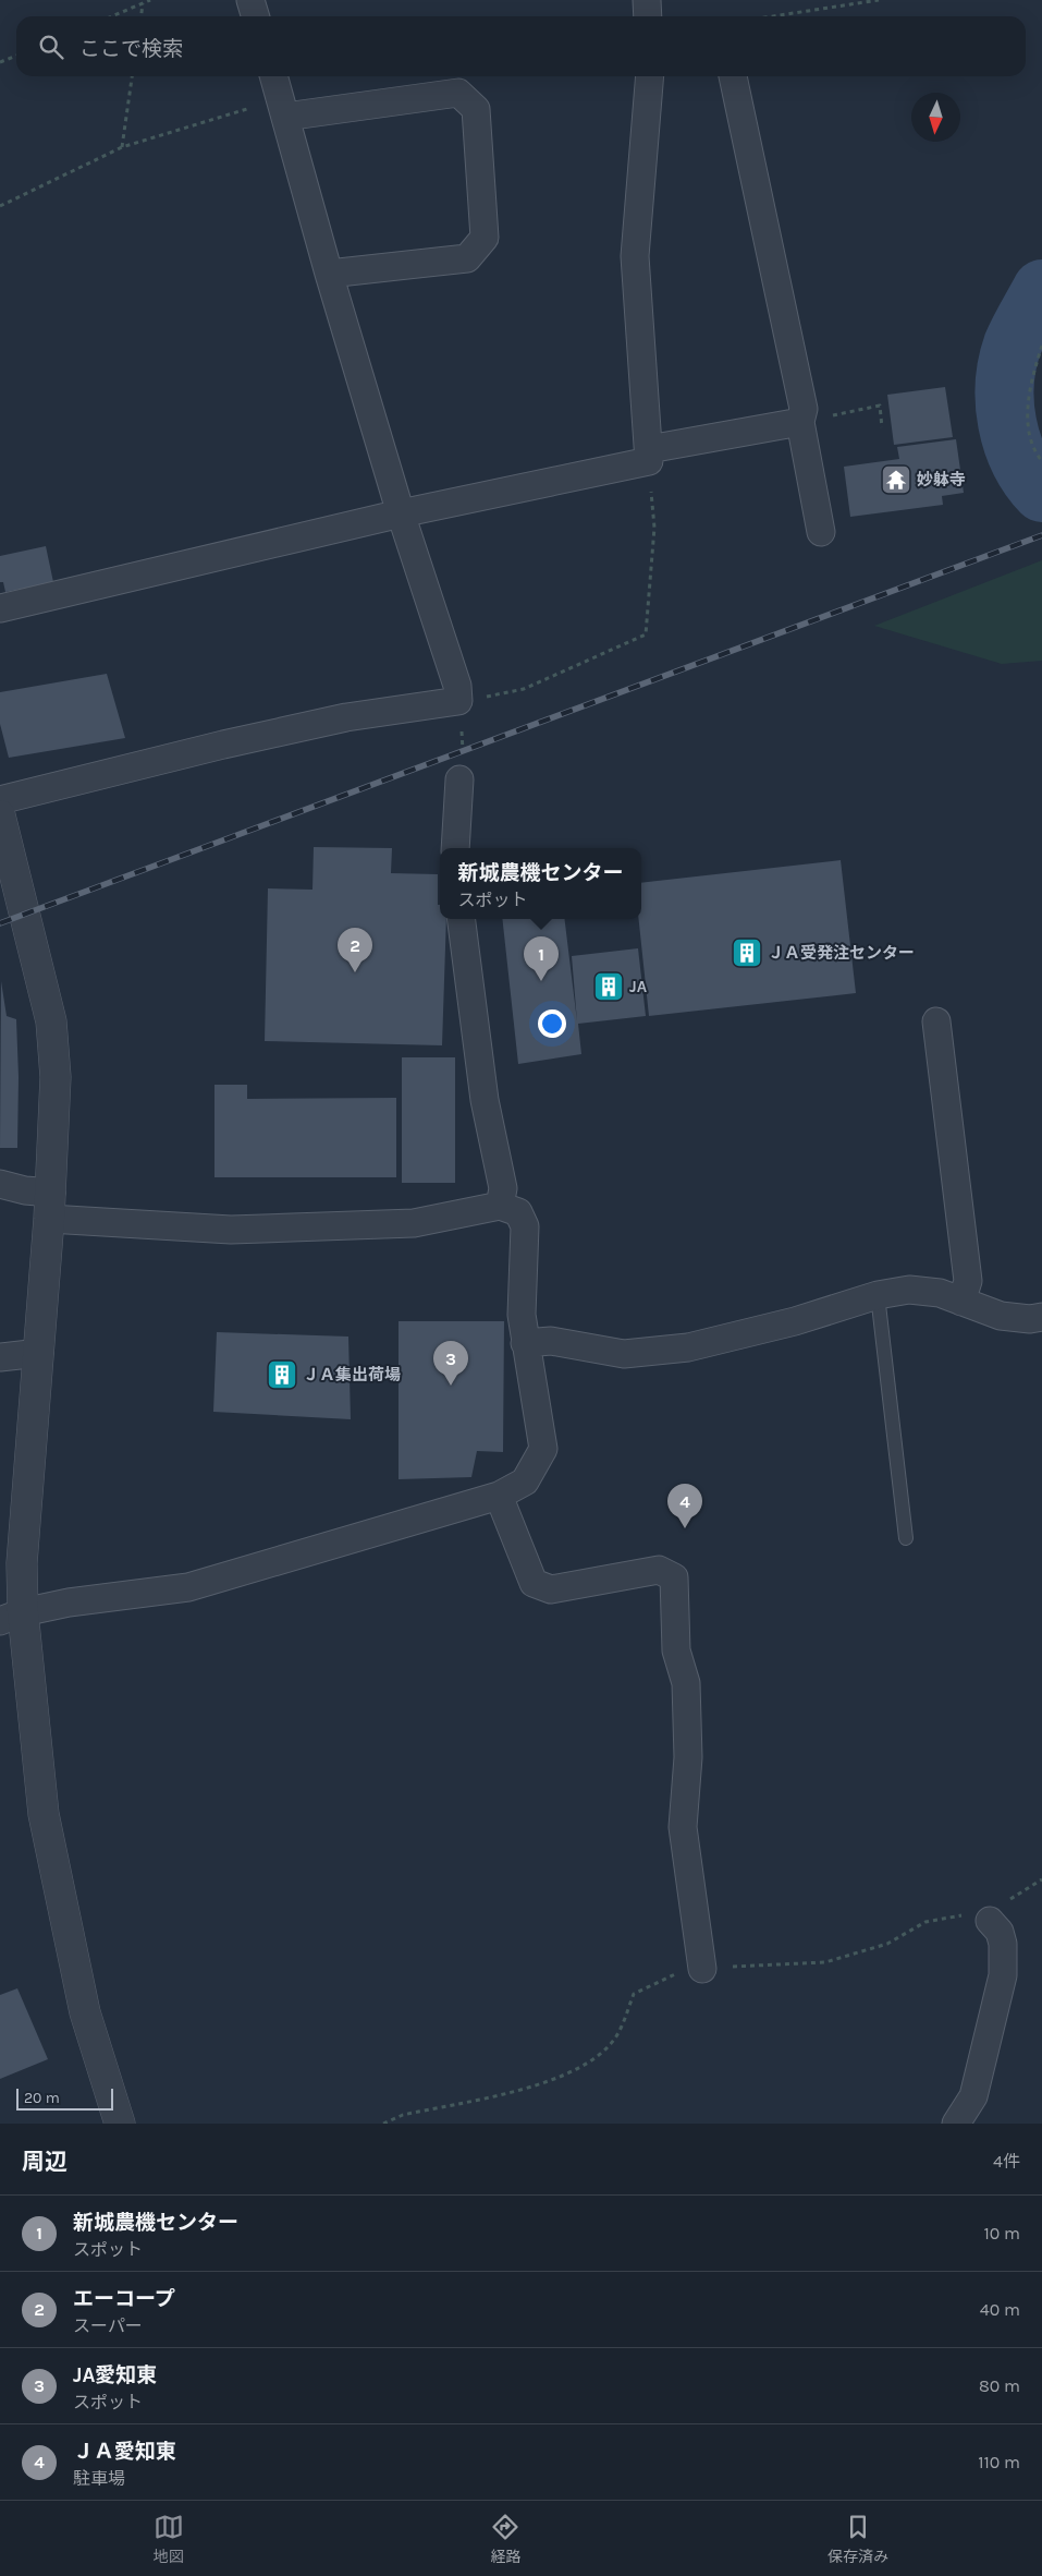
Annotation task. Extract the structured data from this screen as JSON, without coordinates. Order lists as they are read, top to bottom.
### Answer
{
  "places": {
    "temple": ["妙躰寺"],
    "building": ["ＪＡ受発注センター", "JA", "ＪＡ集出荷場"]
  },
  "scale_bar": "20 m",
  "north": "bottom",
  "page": {
    "search": "ここで検索",
    "popup": ["新城農機センター", "スポット"],
    "pins": [
      "2",
      "1",
      "3",
      "4"
    ],
    "scale": "20 m",
    "heading": ["周辺", "4件"],
    "list": [
      {
        "mark": "1",
        "name": "新城農機センター",
        "note": "スポット",
        "value": "10 m"
      },
      {
        "mark": "2",
        "name": "エーコープ",
        "note": "スーパー",
        "value": "40 m"
      },
      {
        "mark": "3",
        "name": "JA愛知東",
        "note": "スポット",
        "value": "80 m"
      },
      {
        "mark": "4",
        "name": "ＪＡ愛知東",
        "note": "駐車場",
        "value": "110 m"
      }
    ],
    "nav": ["地図", "経路", "保存済み"]
  }
}
